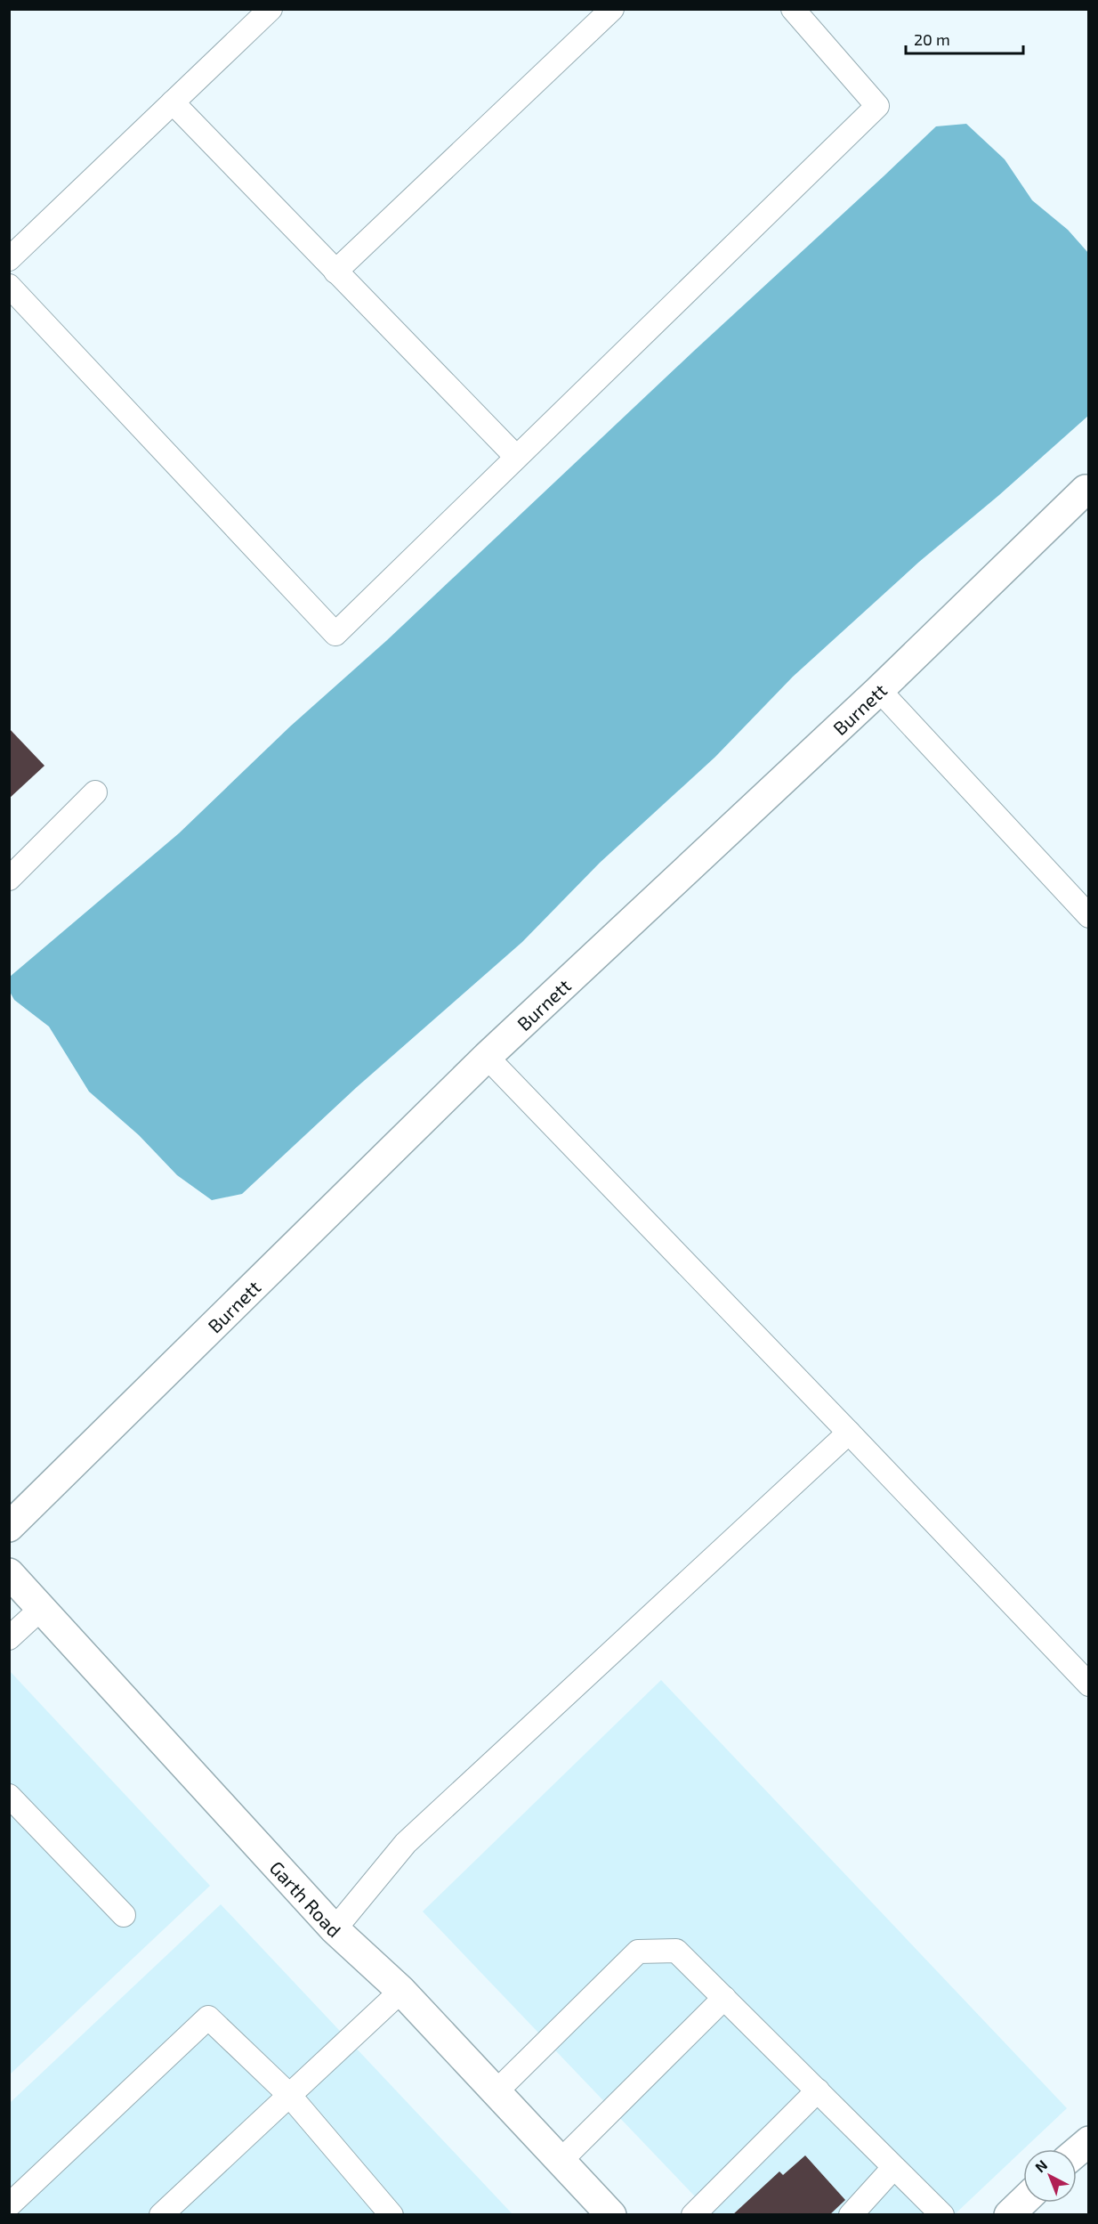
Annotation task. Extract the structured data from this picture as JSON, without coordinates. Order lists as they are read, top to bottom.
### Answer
{
  "streets": {
    "street": ["Burnett", "Garth Road"]
  },
  "scale_bar": "20 m",
  "north": "top left"
}
